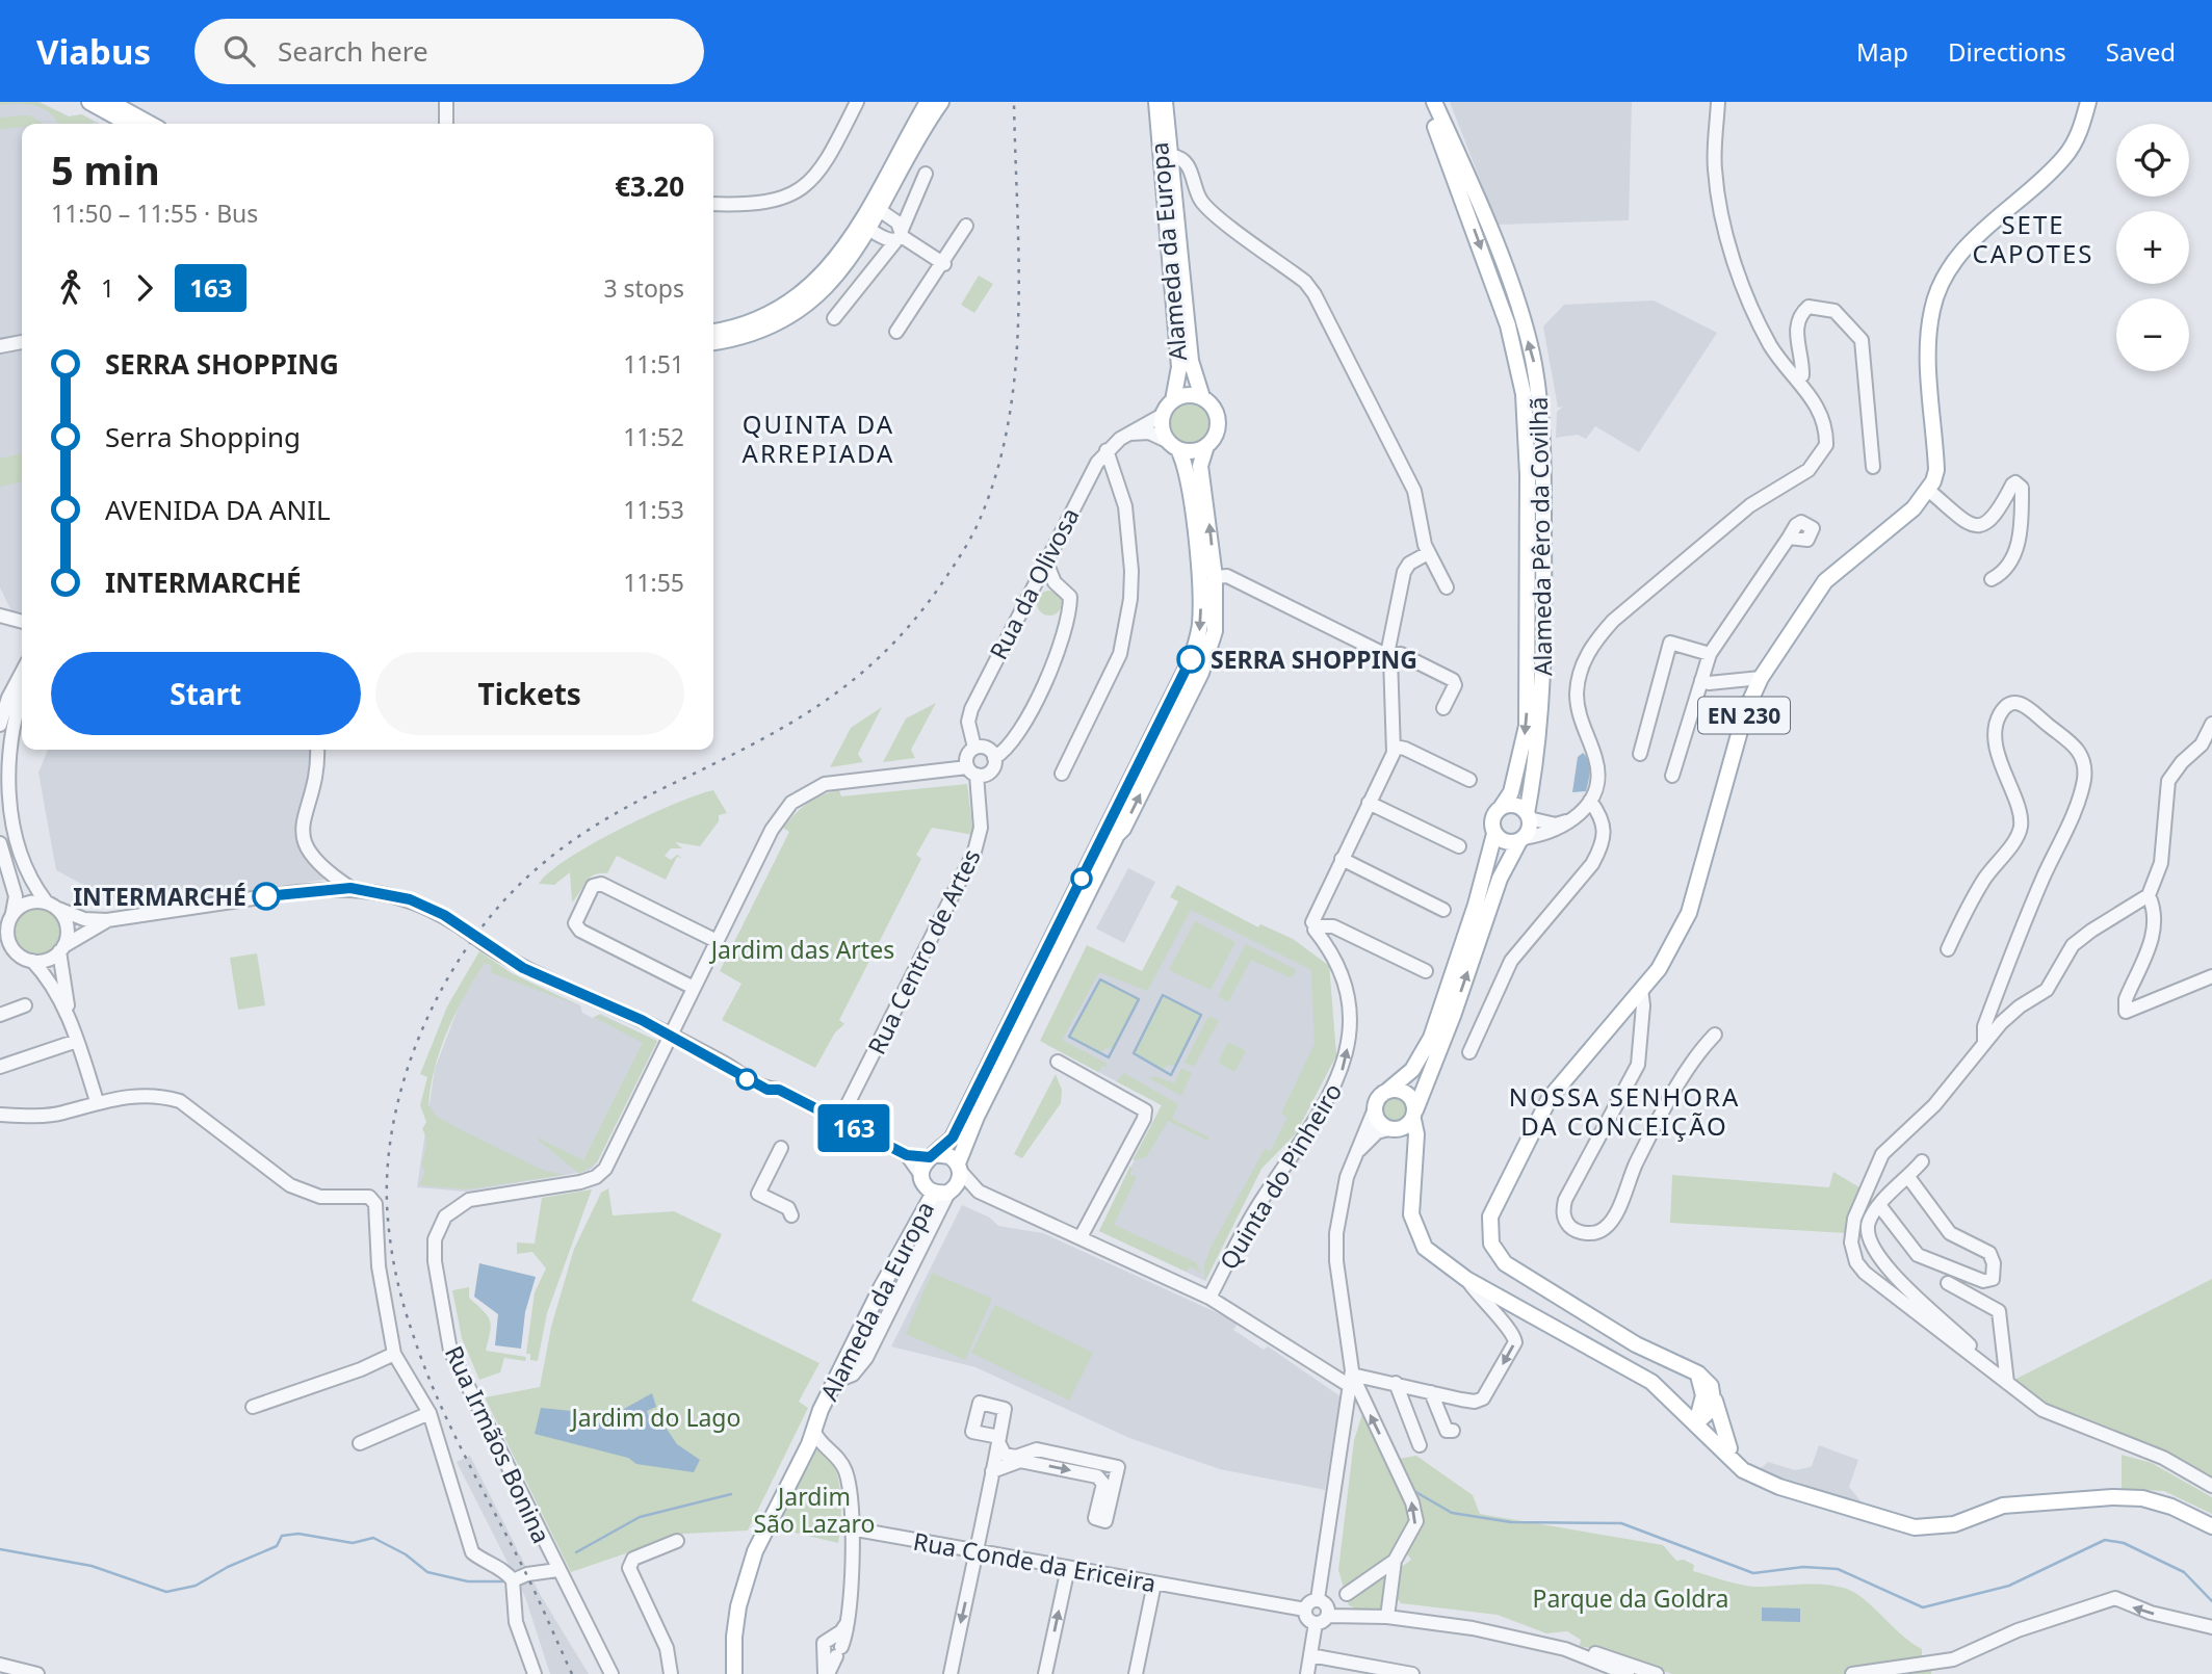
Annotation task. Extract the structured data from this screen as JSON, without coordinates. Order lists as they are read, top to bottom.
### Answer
{
  "streets": {
    "main road": ["Alameda da Europa", "Alameda Pêro da Covilhã", "EN 230"],
    "street": [
      "Rua da Olivosa",
      "Rua Centro de Artes",
      "Quinta do Pinheiro",
      "Rua Irmãos Bonina",
      "Rua Conde da Ericeira"
    ]
  },
  "crossings": [
    ["Alameda da Europa", "Rua da Olivosa"],
    ["Rua da Olivosa", "Rua Centro de Artes"]
  ],
  "districts": ["SETE CAPOTES", "QUINTA DA ARREPIADA", "NOSSA SENHORA DA CONCEIÇÃO"],
  "parks": [
    "Jardim das Artes",
    "Jardim do Lago",
    "Jardim São Lazaro",
    "Parque da Goldra"
  ],
  "places": ["SERRA SHOPPING", "INTERMARCHÉ"],
  "lines": ["bus line 163"],
  "page": {
    "header": "Viabus",
    "search": "Search here",
    "nav": ["Map", "Directions", "Saved"],
    "on_map": "163",
    "map_buttons": ["+", "−"],
    "heading": ["5 min", "11:50 – 11:55 · Bus", "€3.20"],
    "legs": ["1", "163", "3 stops"],
    "list": [
      {
        "name": "SERRA SHOPPING",
        "value": "11:51"
      },
      {
        "name": "Serra Shopping",
        "value": "11:52"
      },
      {
        "name": "AVENIDA DA ANIL",
        "value": "11:53"
      },
      {
        "name": "INTERMARCHÉ",
        "value": "11:55"
      }
    ],
    "buttons": ["Start", "Tickets"]
  }
}
